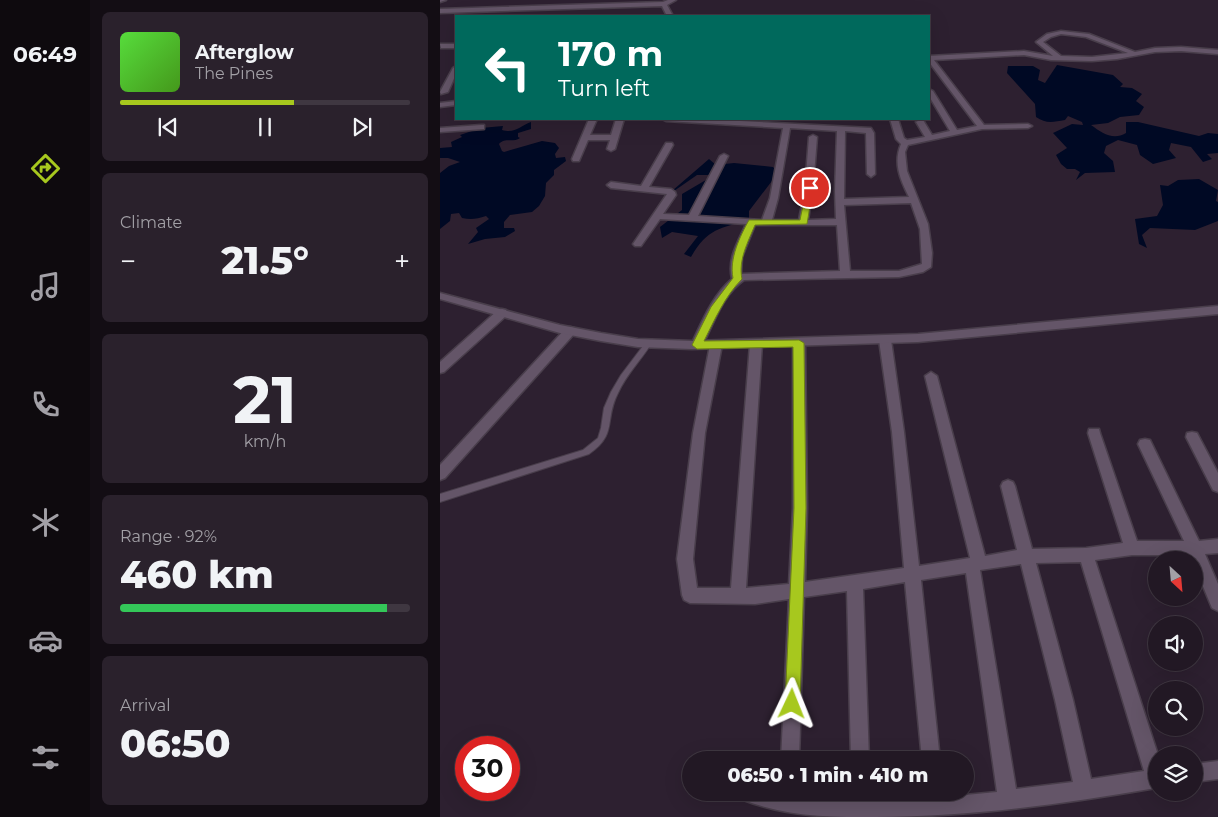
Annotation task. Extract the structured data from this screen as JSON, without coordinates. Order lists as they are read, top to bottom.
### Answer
{
  "north": "bottom right",
  "page": {
    "tabs": "06:49",
    "turn": ["170 m", "Turn left"],
    "song": ["Afterglow", "The Pines"],
    "tile": [
      "Climate",
      ["21", "km/h"],
      ["Range · 92%", "460 km"],
      ["Arrival", "06:50"]
    ],
    "heat": ["−", "21.5°", "+"],
    "limit": "30",
    "trip": "06:50 · 1 min · 410 m"
  }
}
